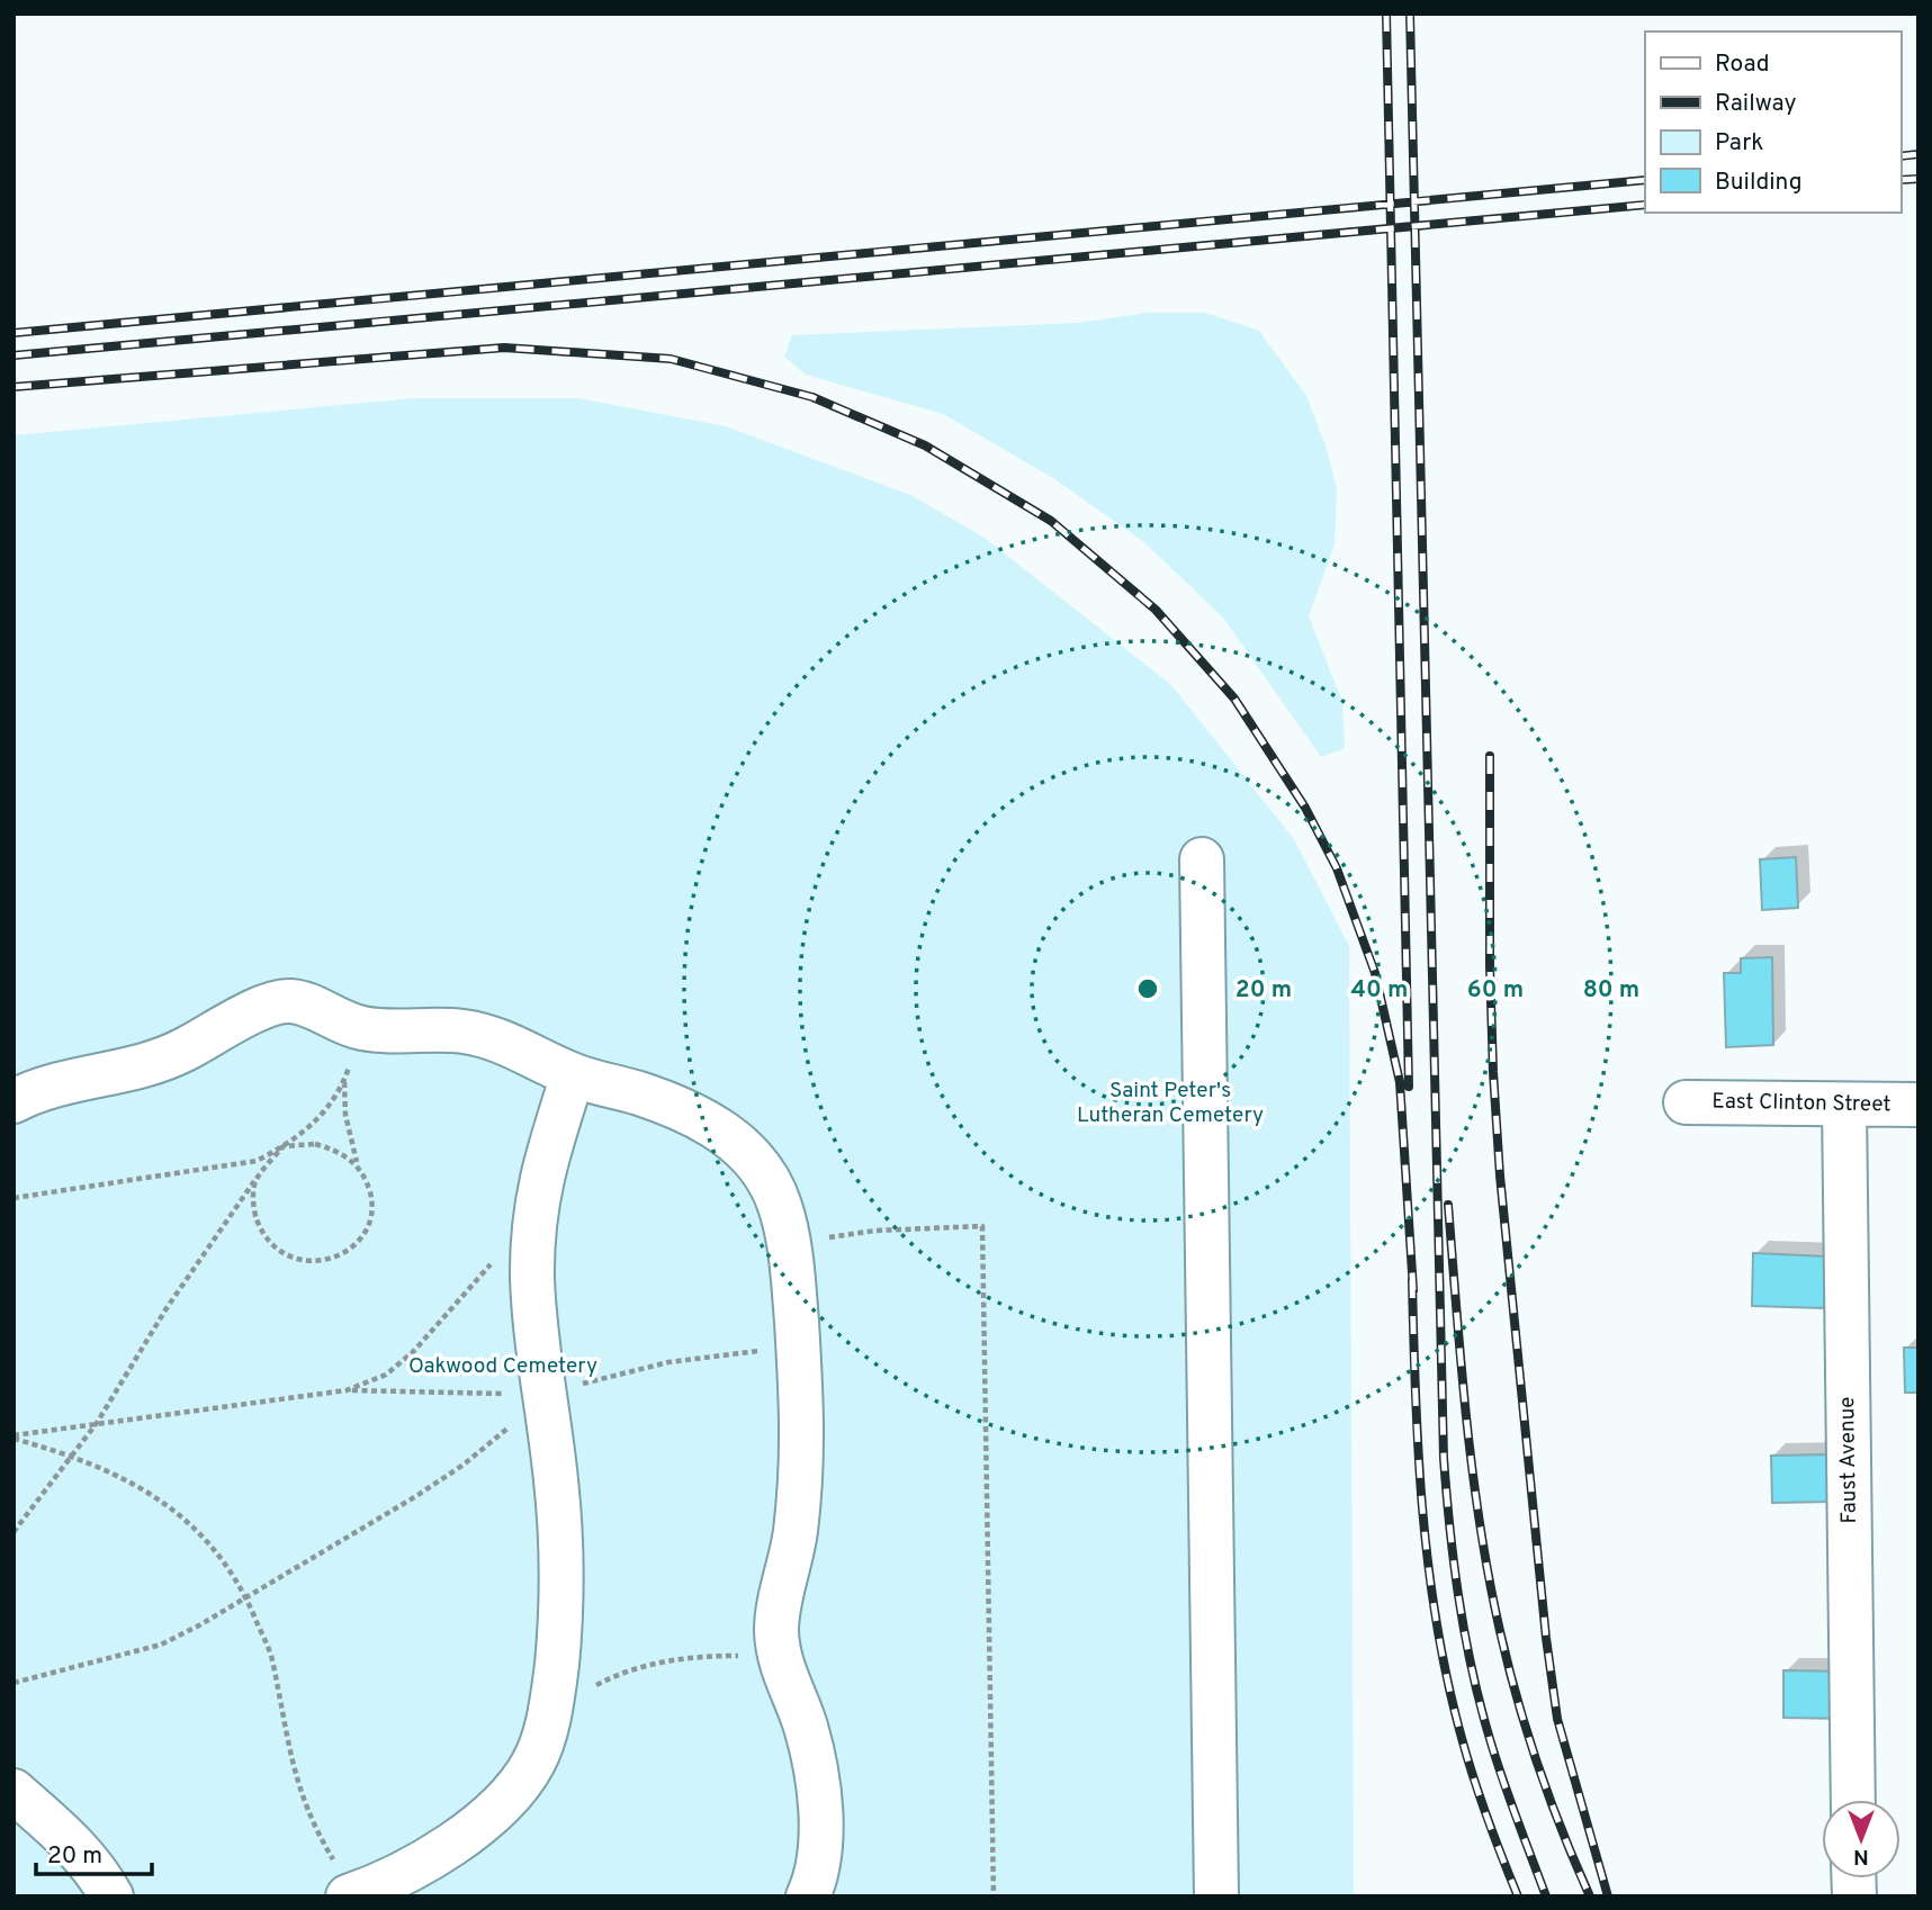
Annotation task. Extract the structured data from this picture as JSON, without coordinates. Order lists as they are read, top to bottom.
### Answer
{
  "streets": {
    "street": ["East Clinton Street", "Faust Avenue"]
  },
  "crossings": [
    ["East Clinton Street", "Faust Avenue"]
  ],
  "parks": ["Saint Peter's Lutheran Cemetery", "Oakwood Cemetery"],
  "legend": [
    "Road",
    "Railway",
    "Park",
    "Building"
  ],
  "scale_bar": "20 m",
  "north": "bottom",
  "rings": [
    "20 m",
    "40 m",
    "60 m",
    "80 m"
  ]
}
